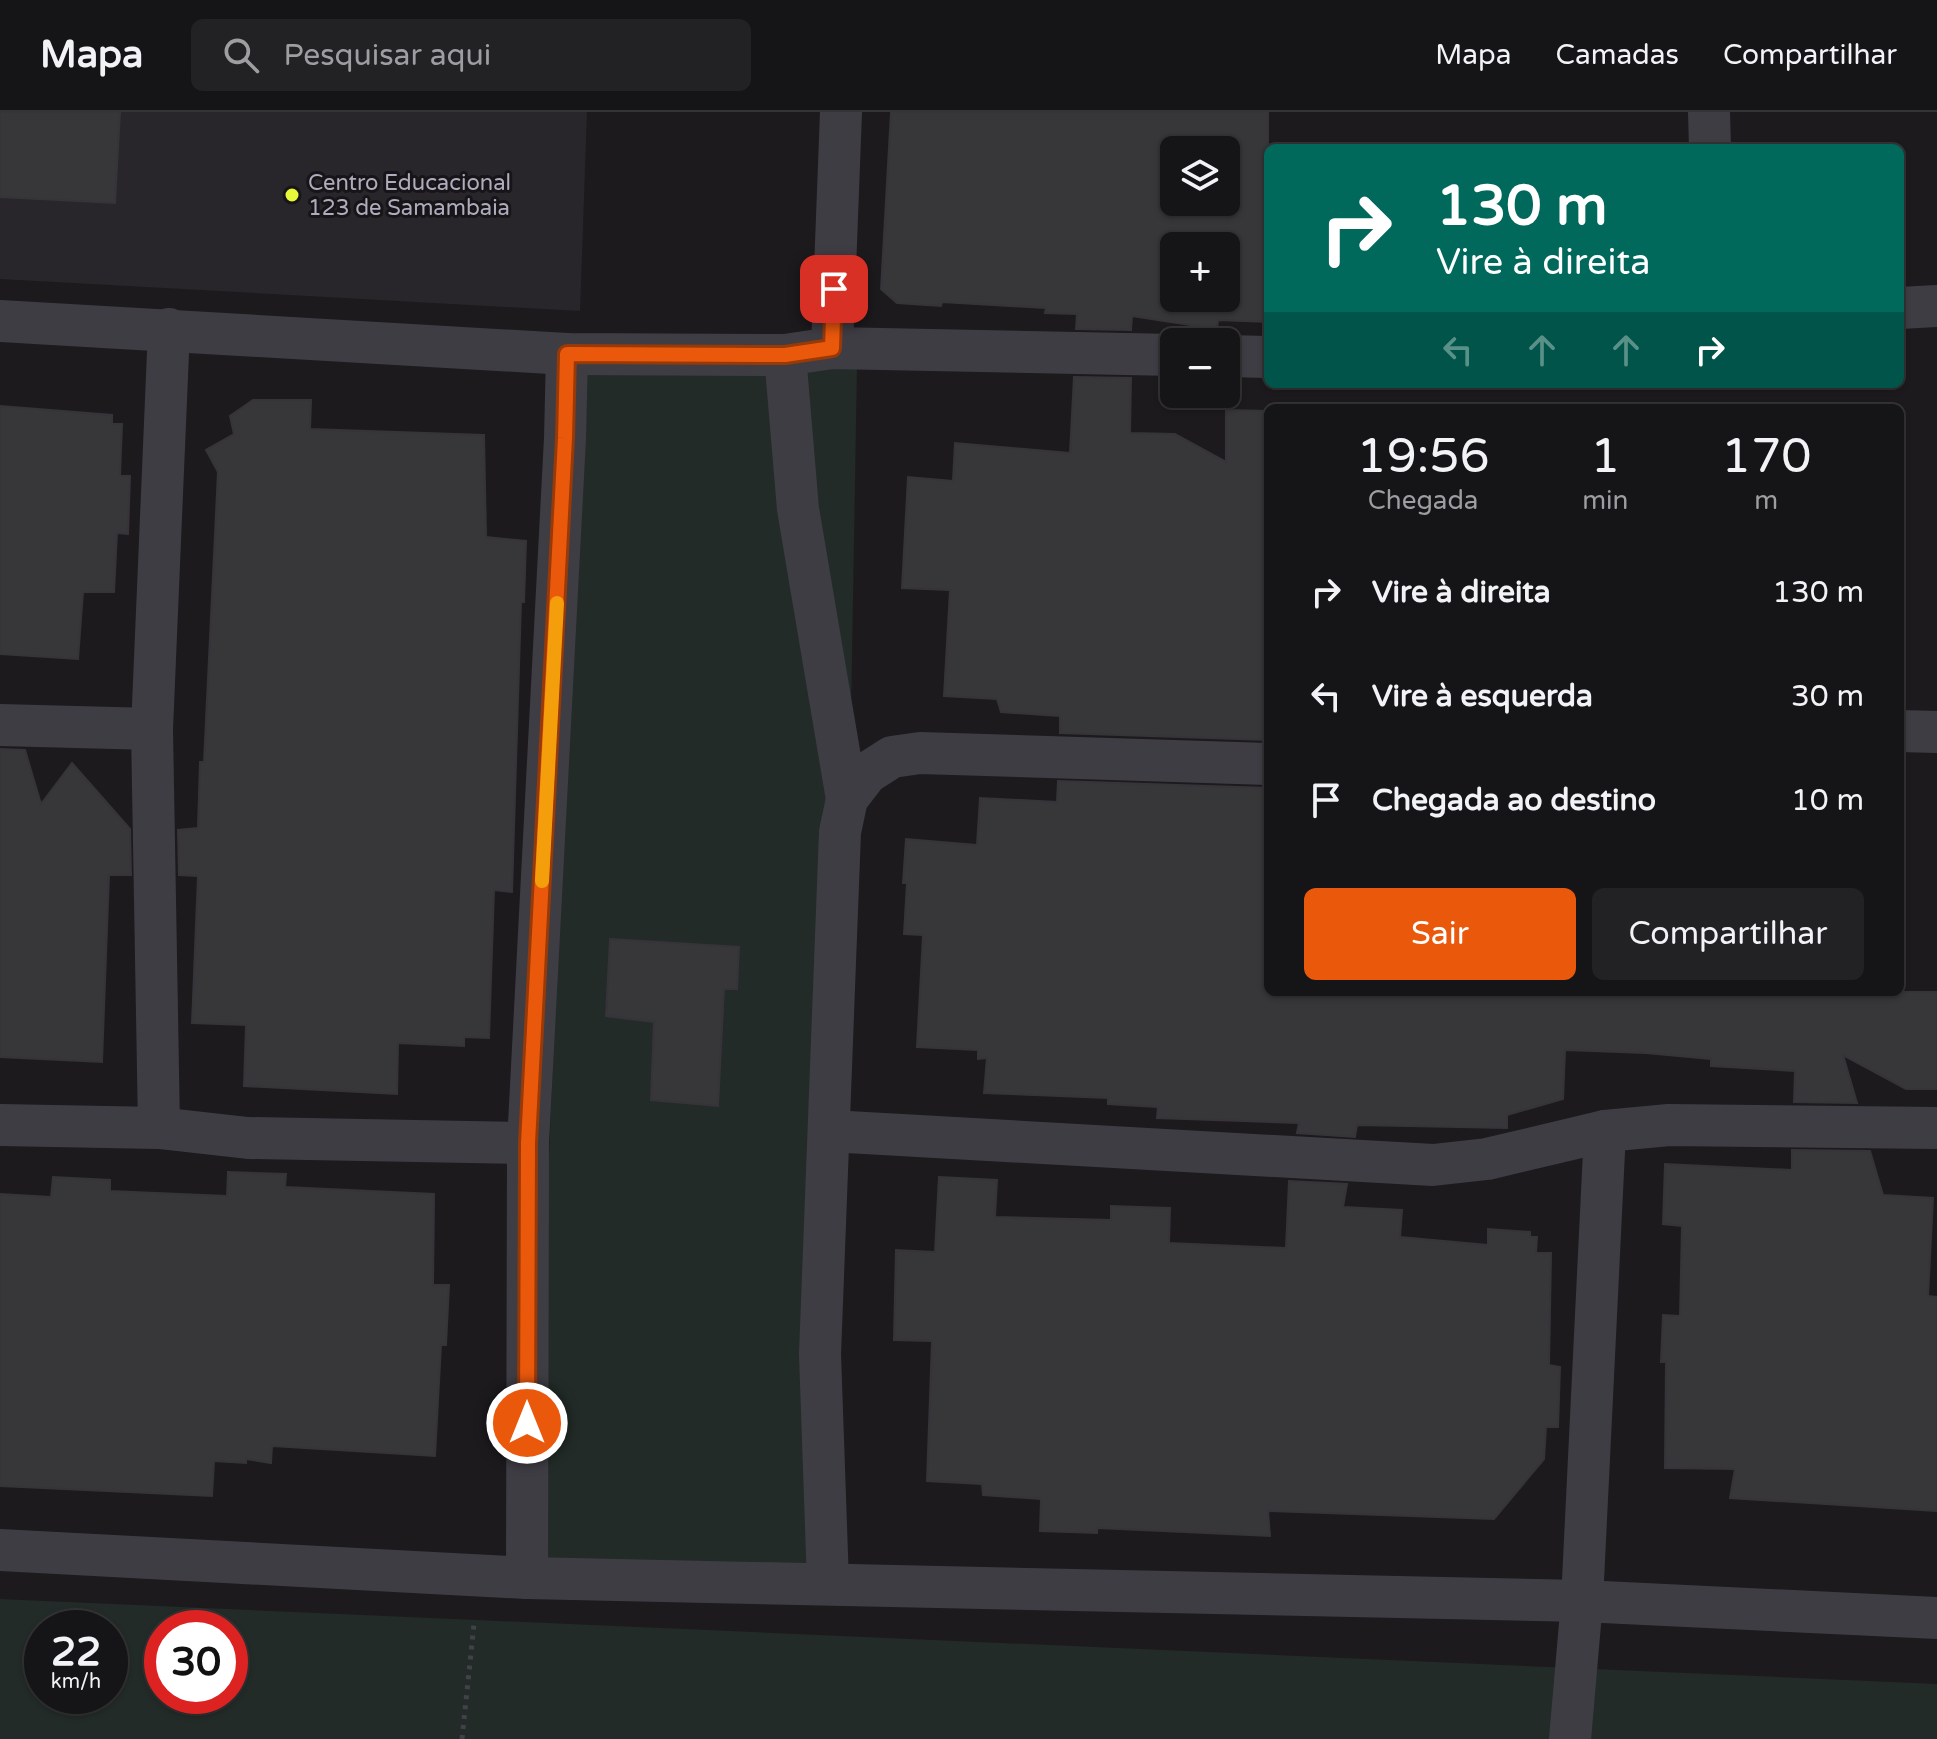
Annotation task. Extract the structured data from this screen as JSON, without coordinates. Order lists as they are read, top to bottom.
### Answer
{
  "places": ["Centro Educacional 123 de Samambaia"],
  "page": {
    "header": "Mapa",
    "search": "Pesquisar aqui",
    "nav": ["Mapa", "Camadas", "Compartilhar"],
    "map_buttons": ["+", "−"],
    "turn": ["130 m", "Vire à direita"],
    "eta": [
      "19:56",
      "Chegada",
      "1",
      "min",
      "170",
      "m"
    ],
    "list": [
      {
        "name": "Vire à direita",
        "value": "130 m"
      },
      {
        "name": "Vire à esquerda",
        "value": "30 m"
      },
      {
        "name": "Chegada ao destino",
        "value": "10 m"
      }
    ],
    "buttons": ["Sair", "Compartilhar"],
    "speed": "22 km/h",
    "limit": "30"
  }
}
